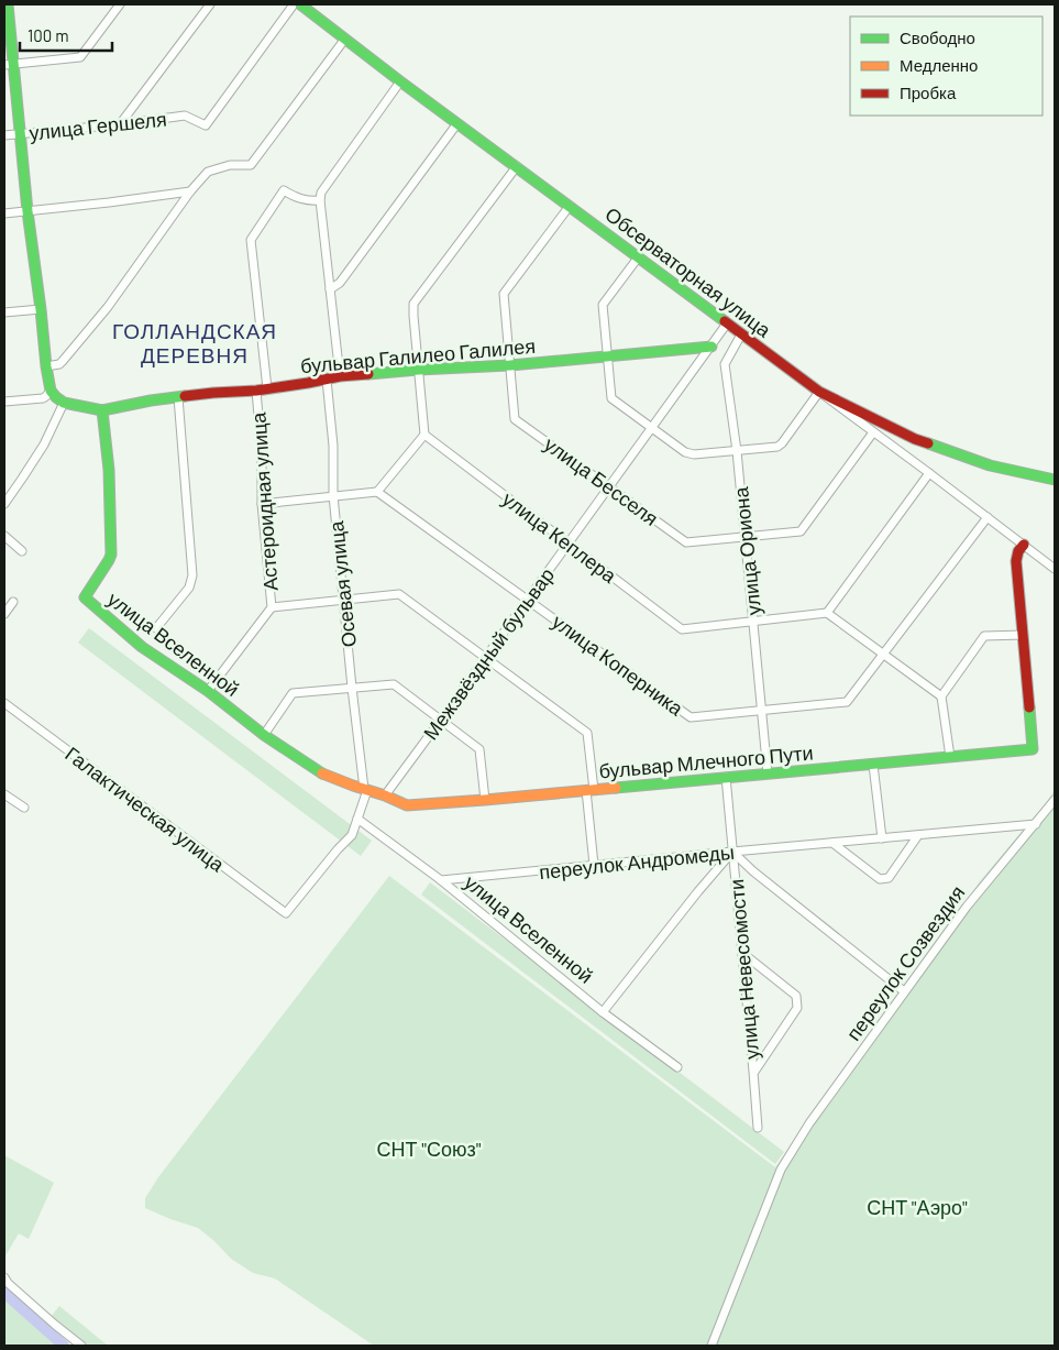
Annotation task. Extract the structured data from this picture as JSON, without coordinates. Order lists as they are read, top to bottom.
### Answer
{
  "streets": {
    "street": [
      "улица Гершеля",
      "Обсерваторная улица",
      "бульвар Галилео Галилея",
      "улица Бесселя",
      "Астероидная улица",
      "улица Кеплера",
      "улица Ориона",
      "Осевая улица",
      "улица Вселенной",
      "Межзвёздный бульвар",
      "улица Коперника",
      "бульвар Млечного Пути",
      "Галактическая улица",
      "переулок Андромеды",
      "переулок Созвездия",
      "улица Невесомости"
    ]
  },
  "crossings": [
    ["Обсерваторная улица", "улица Бесселя"],
    ["Обсерваторная улица", "улица Ориона"],
    ["Обсерваторная улица", "Межзвёздный бульвар"],
    ["Обсерваторная улица", "улица Коперника"],
    ["бульвар Галилео Галилея", "улица Бесселя"],
    ["бульвар Галилео Галилея", "Астероидная улица"],
    ["бульвар Галилео Галилея", "Осевая улица"],
    ["бульвар Галилео Галилея", "улица Вселенной"],
    ["бульвар Галилео Галилея", "Межзвёздный бульвар"],
    ["улица Бесселя", "улица Ориона"],
    ["улица Бесселя", "Межзвёздный бульвар"],
    ["Астероидная улица", "улица Вселенной"],
    ["улица Кеплера", "улица Ориона"],
    ["улица Кеплера", "Межзвёздный бульвар"],
    ["улица Ориона", "улица Коперника"],
    ["улица Ориона", "бульвар Млечного Пути"],
    ["Осевая улица", "улица Вселенной"],
    ["улица Вселенной", "Межзвёздный бульвар"],
    ["улица Вселенной", "бульвар Млечного Пути"],
    ["улица Вселенной", "Галактическая улица"],
    ["улица Вселенной", "переулок Андромеды"],
    ["Межзвёздный бульвар", "улица Коперника"],
    ["Межзвёздный бульвар", "бульвар Млечного Пути"],
    ["бульвар Млечного Пути", "улица Невесомости"],
    ["переулок Андромеды", "переулок Созвездия"],
    ["переулок Андромеды", "улица Невесомости"]
  ],
  "districts": ["ГОЛЛАНДСКАЯ ДЕРЕВНЯ"],
  "parks": ["СНТ \"Союз\"", "СНТ \"Аэро\""],
  "legend": ["Свободно", "Медленно", "Пробка"],
  "scale_bar": "100 m"
}
